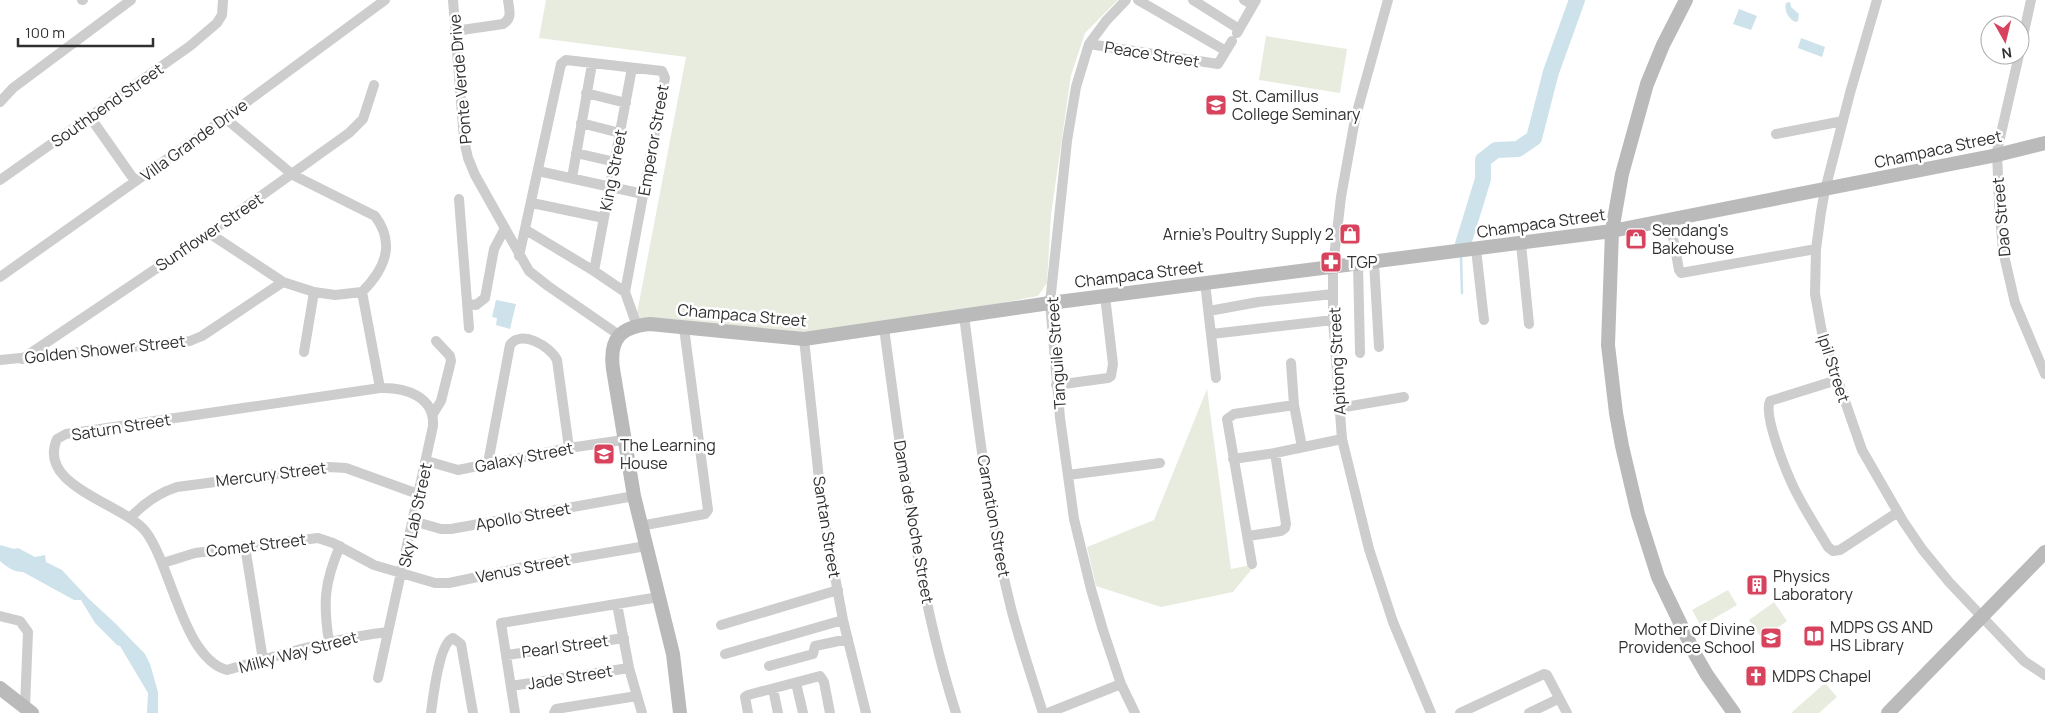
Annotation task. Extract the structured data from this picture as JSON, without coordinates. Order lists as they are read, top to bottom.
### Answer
{
  "streets": {
    "street": [
      "Peace Street",
      "Ponte Verde Drive",
      "Southbend Street",
      "Villa Grande Drive",
      "Emperor Street",
      "Champaca Street",
      "King Street",
      "Dao Street",
      "Sunflower Street",
      "Golden Shower Street",
      "Tanguile Street",
      "Apitong Street",
      "Ipil Street",
      "Saturn Street",
      "Galaxy Street",
      "Mercury Street",
      "Sky Lab Street",
      "Apollo Street",
      "Carnation Street",
      "Dama de Noche Street",
      "Santan Street",
      "Comet Street",
      "Venus Street",
      "Pearl Street",
      "Milky Way Street",
      "Jade Street"
    ]
  },
  "crossings": [
    ["Peace Street", "Tanguile Street"],
    ["Ponte Verde Drive", "Emperor Street"],
    ["Ponte Verde Drive", "Champaca Street"],
    ["Emperor Street", "Champaca Street"],
    ["Emperor Street", "King Street"],
    ["Champaca Street", "Dao Street"],
    ["Champaca Street", "Tanguile Street"],
    ["Champaca Street", "Apitong Street"],
    ["Champaca Street", "Ipil Street"],
    ["Champaca Street", "Carnation Street"],
    ["Champaca Street", "Dama de Noche Street"],
    ["Champaca Street", "Santan Street"],
    ["Sunflower Street", "Golden Shower Street"],
    ["Saturn Street", "Mercury Street"],
    ["Saturn Street", "Comet Street"],
    ["Saturn Street", "Milky Way Street"],
    ["Galaxy Street", "Sky Lab Street"],
    ["Mercury Street", "Sky Lab Street"],
    ["Sky Lab Street", "Apollo Street"],
    ["Sky Lab Street", "Comet Street"],
    ["Sky Lab Street", "Venus Street"],
    ["Sky Lab Street", "Milky Way Street"],
    ["Comet Street", "Venus Street"]
  ],
  "places": {
    "school or university": ["St. Camillus College Seminary", "The Learning House", "Mother of Divine Providence School"],
    "shop": ["Arnie's Poultry Supply 2", "Sendang's Bakehouse"],
    "pharmacy": ["TGP"],
    "building": ["Physics Laboratory"],
    "library": ["MDPS GS AND HS Library"],
    "church": ["MDPS Chapel"]
  },
  "scale_bar": "100 m",
  "north": "bottom"
}
